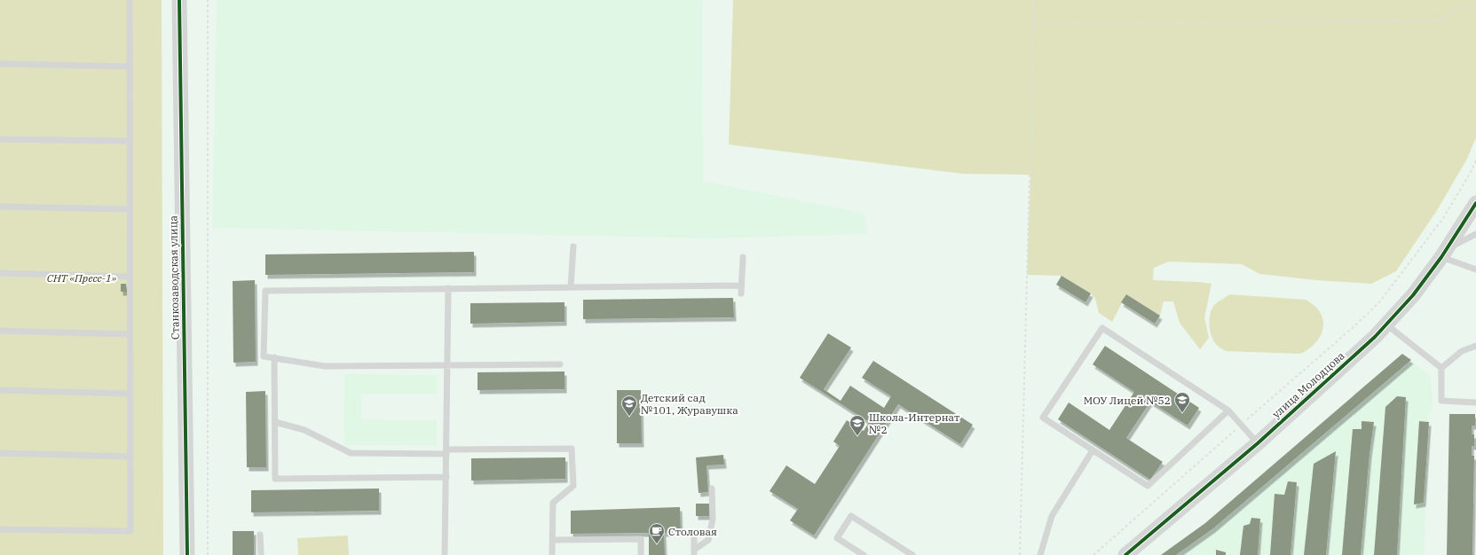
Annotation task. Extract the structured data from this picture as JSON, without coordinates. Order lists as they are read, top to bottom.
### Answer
{
  "streets": {
    "street": ["Станкозаводская улица", "улица Молодцова"]
  },
  "parks": ["СНТ «Пресс-1»"],
  "places": {
    "school or university": ["МОУ Лицей №52", "Детский сад №101, Журавушка", "Школа-Интернат №2"],
    "cafe": ["Столовая"]
  }
}
